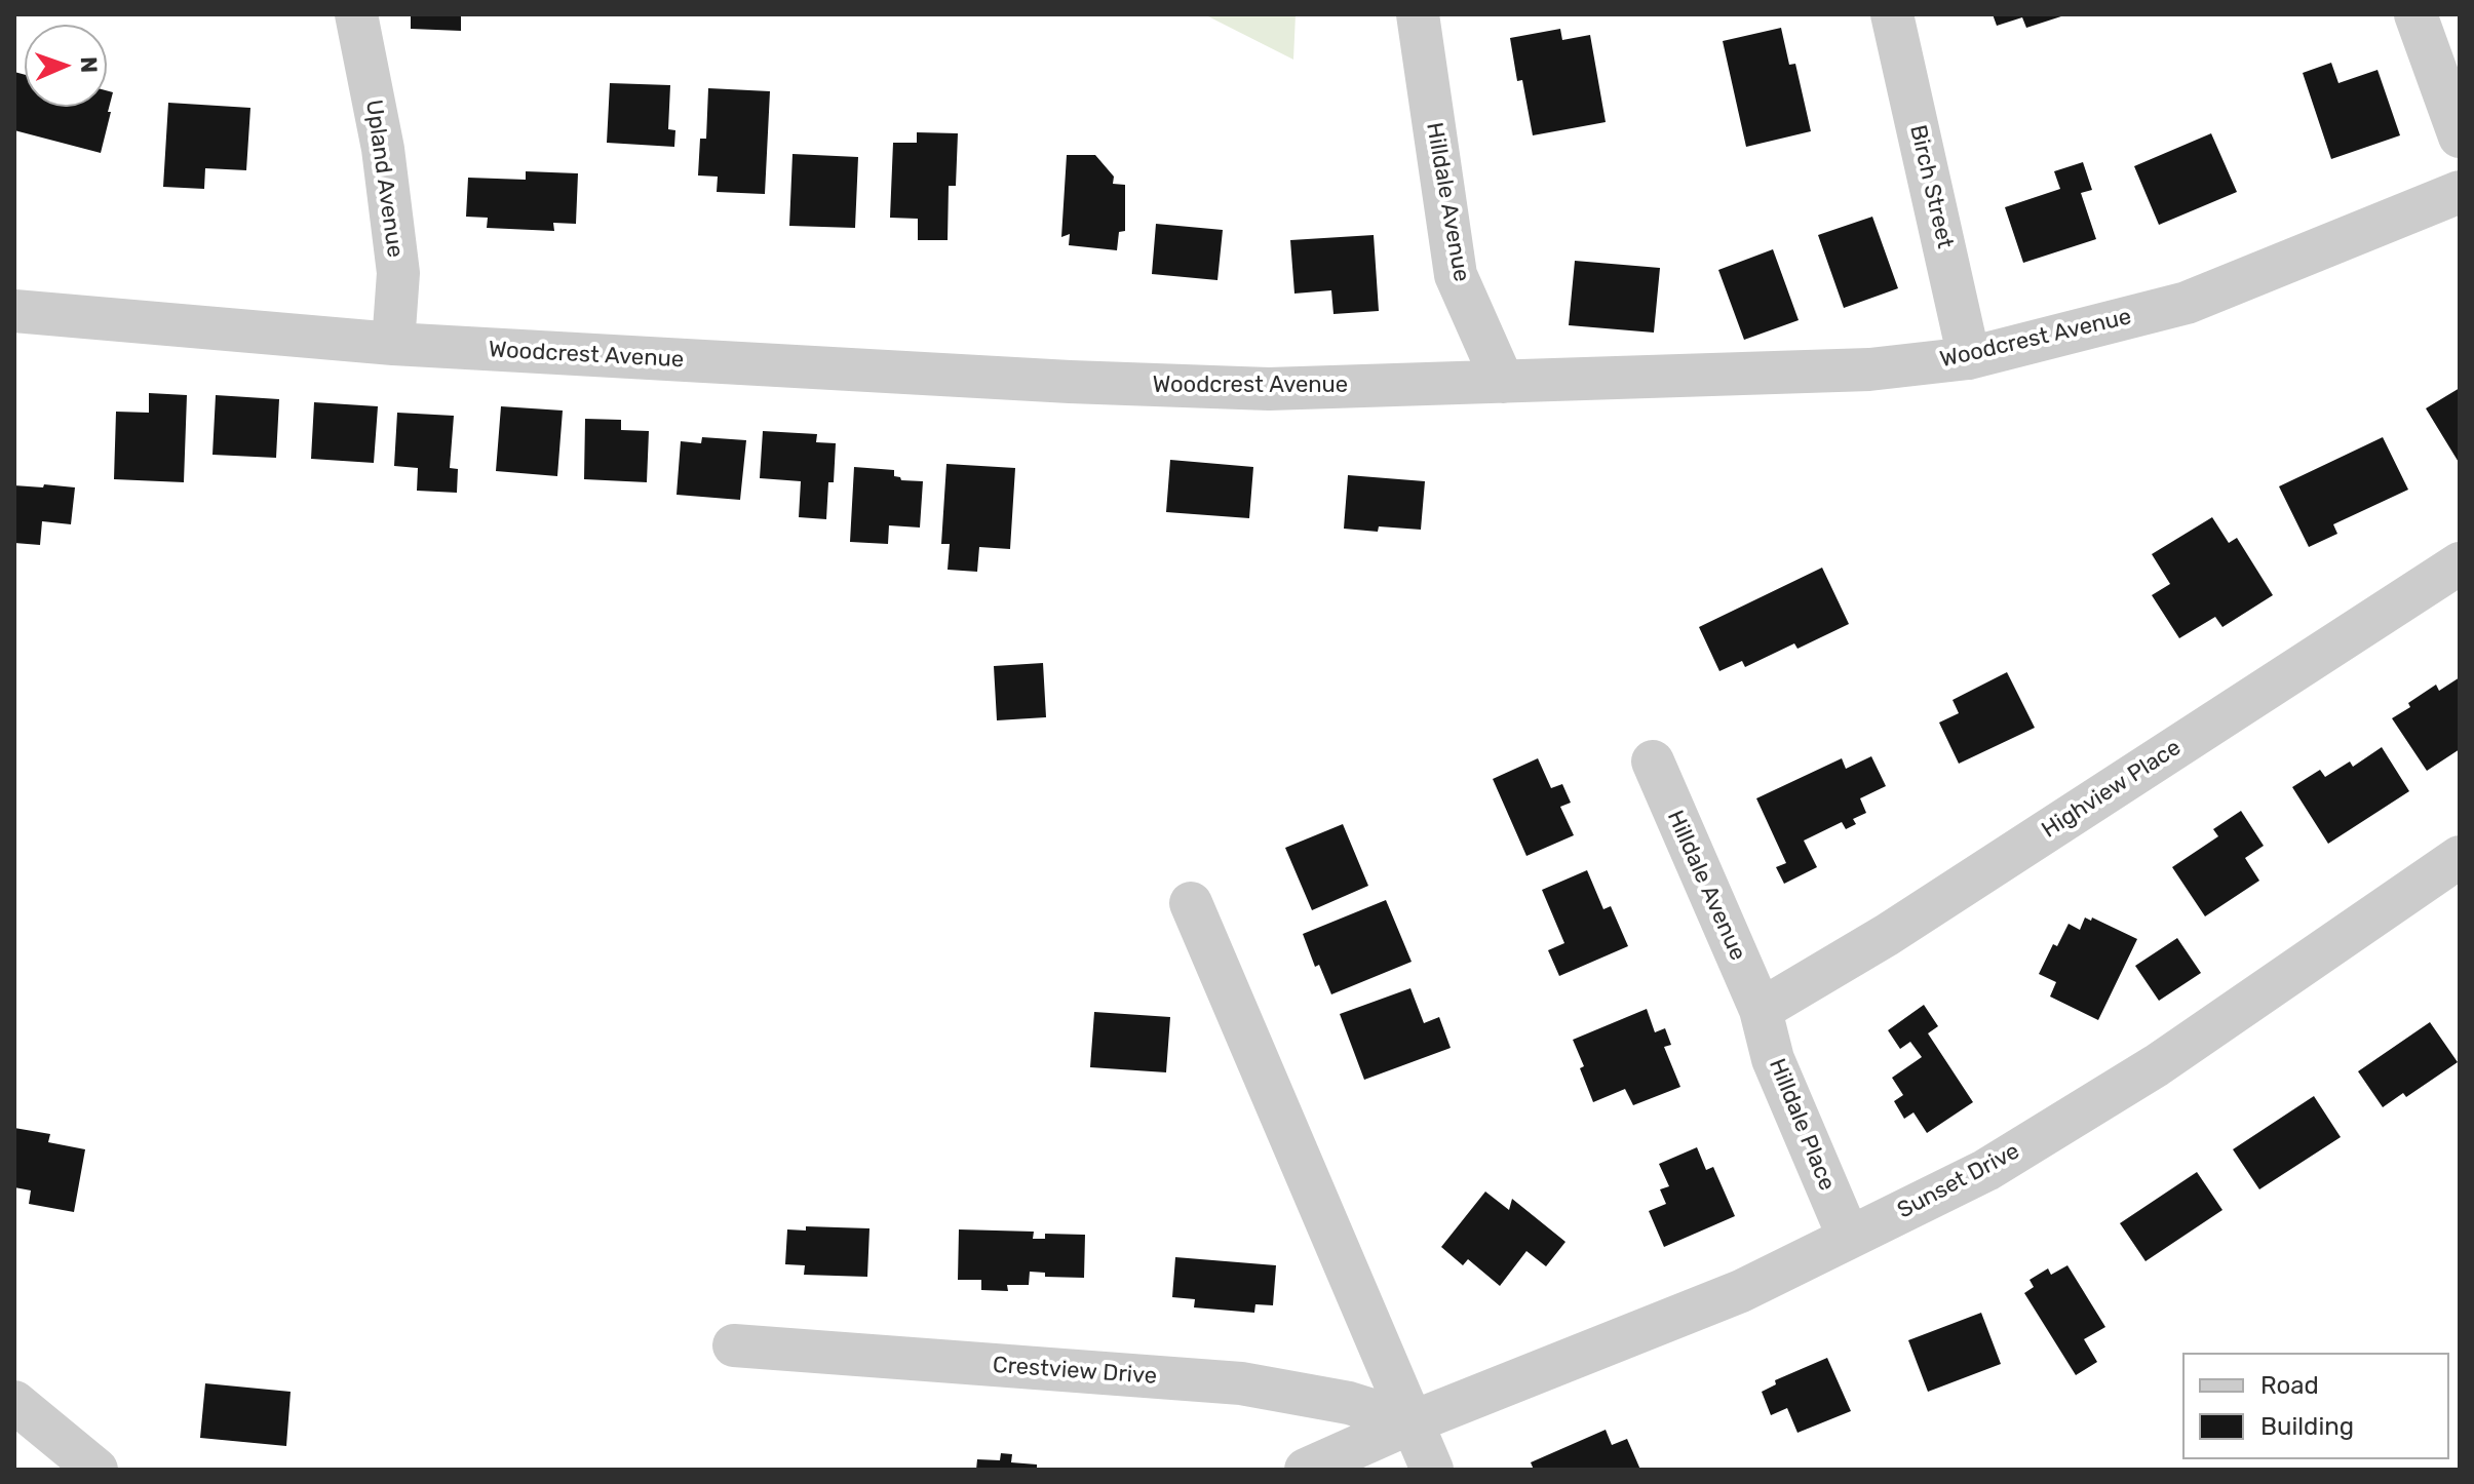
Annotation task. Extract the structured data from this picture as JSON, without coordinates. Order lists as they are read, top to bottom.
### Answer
{
  "streets": {
    "street": [
      "Upland Avenue",
      "Birch Street",
      "Hilldale Avenue",
      "Woodcrest Avenue",
      "Highview Place",
      "Hilldale Place",
      "Sunset Drive",
      "Crestview Drive"
    ]
  },
  "crossings": [
    ["Upland Avenue", "Woodcrest Avenue"],
    ["Birch Street", "Woodcrest Avenue"],
    ["Hilldale Avenue", "Woodcrest Avenue"],
    ["Hilldale Avenue", "Highview Place"],
    ["Hilldale Avenue", "Hilldale Place"],
    ["Highview Place", "Hilldale Place"],
    ["Hilldale Place", "Sunset Drive"],
    ["Sunset Drive", "Crestview Drive"]
  ],
  "legend": ["Road", "Building"],
  "north": "right"
}
